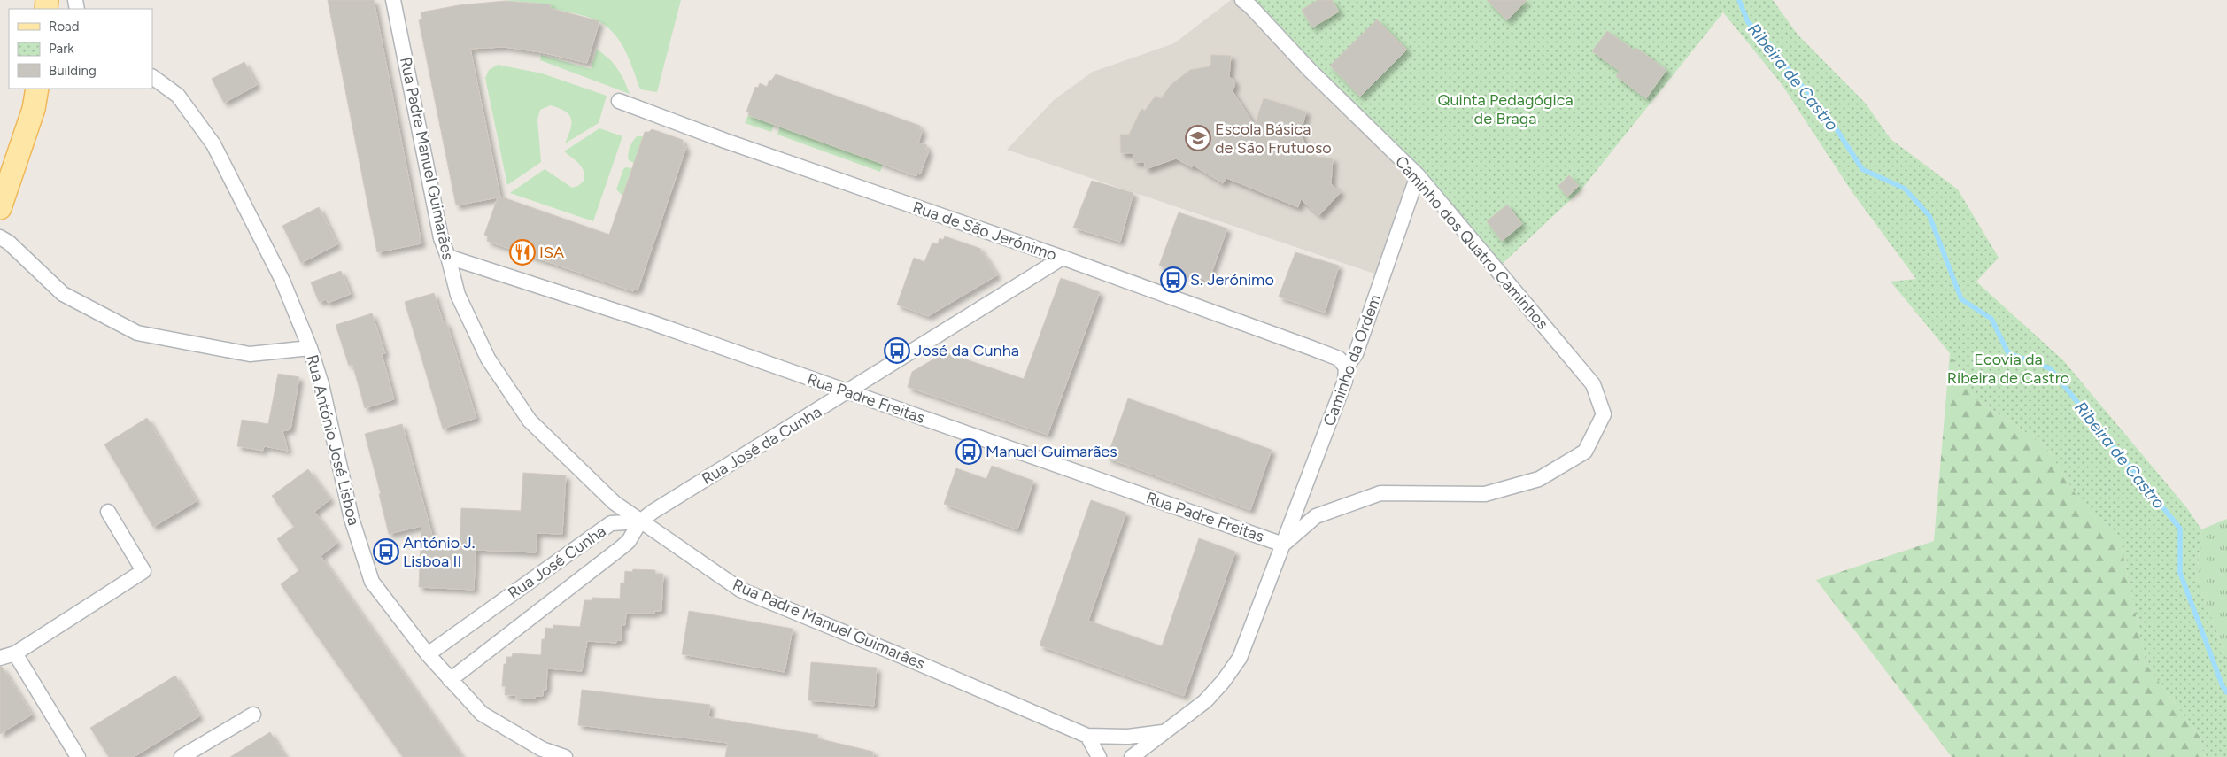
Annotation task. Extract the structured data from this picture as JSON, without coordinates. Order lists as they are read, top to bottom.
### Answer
{
  "streets": {
    "street": [
      "Rua Padre Manuel Guimarães",
      "Rua de São Jerónimo",
      "Caminho dos Quatro Caminhos",
      "Caminho da Ordem",
      "Rua Padre Freitas",
      "Rua António José Lisboa",
      "Rua José da Cunha",
      "Rua José Cunha"
    ]
  },
  "crossings": [
    ["Rua Padre Manuel Guimarães", "Caminho da Ordem"],
    ["Rua Padre Manuel Guimarães", "Rua Padre Freitas"],
    ["Rua Padre Manuel Guimarães", "Rua José da Cunha"],
    ["Rua Padre Manuel Guimarães", "Rua José Cunha"],
    ["Rua de São Jerónimo", "Caminho da Ordem"],
    ["Rua de São Jerónimo", "Rua José da Cunha"],
    ["Caminho dos Quatro Caminhos", "Caminho da Ordem"],
    ["Caminho da Ordem", "Rua Padre Freitas"],
    ["Rua Padre Freitas", "Rua José da Cunha"],
    ["Rua António José Lisboa", "Rua José Cunha"],
    ["Rua José da Cunha", "Rua José Cunha"]
  ],
  "water": ["Ribeira de Castro"],
  "parks": ["Quinta Pedagógica de Braga", "Ecovia da Ribeira de Castro"],
  "places": {
    "school or university": ["Escola Básica de São Frutuoso"],
    "restaurant": ["ISA"],
    "bus stop": [
      "S. Jerónimo",
      "José da Cunha",
      "Manuel Guimarães",
      "António J. Lisboa II"
    ]
  },
  "legend": ["Road", "Park", "Building"]
}
